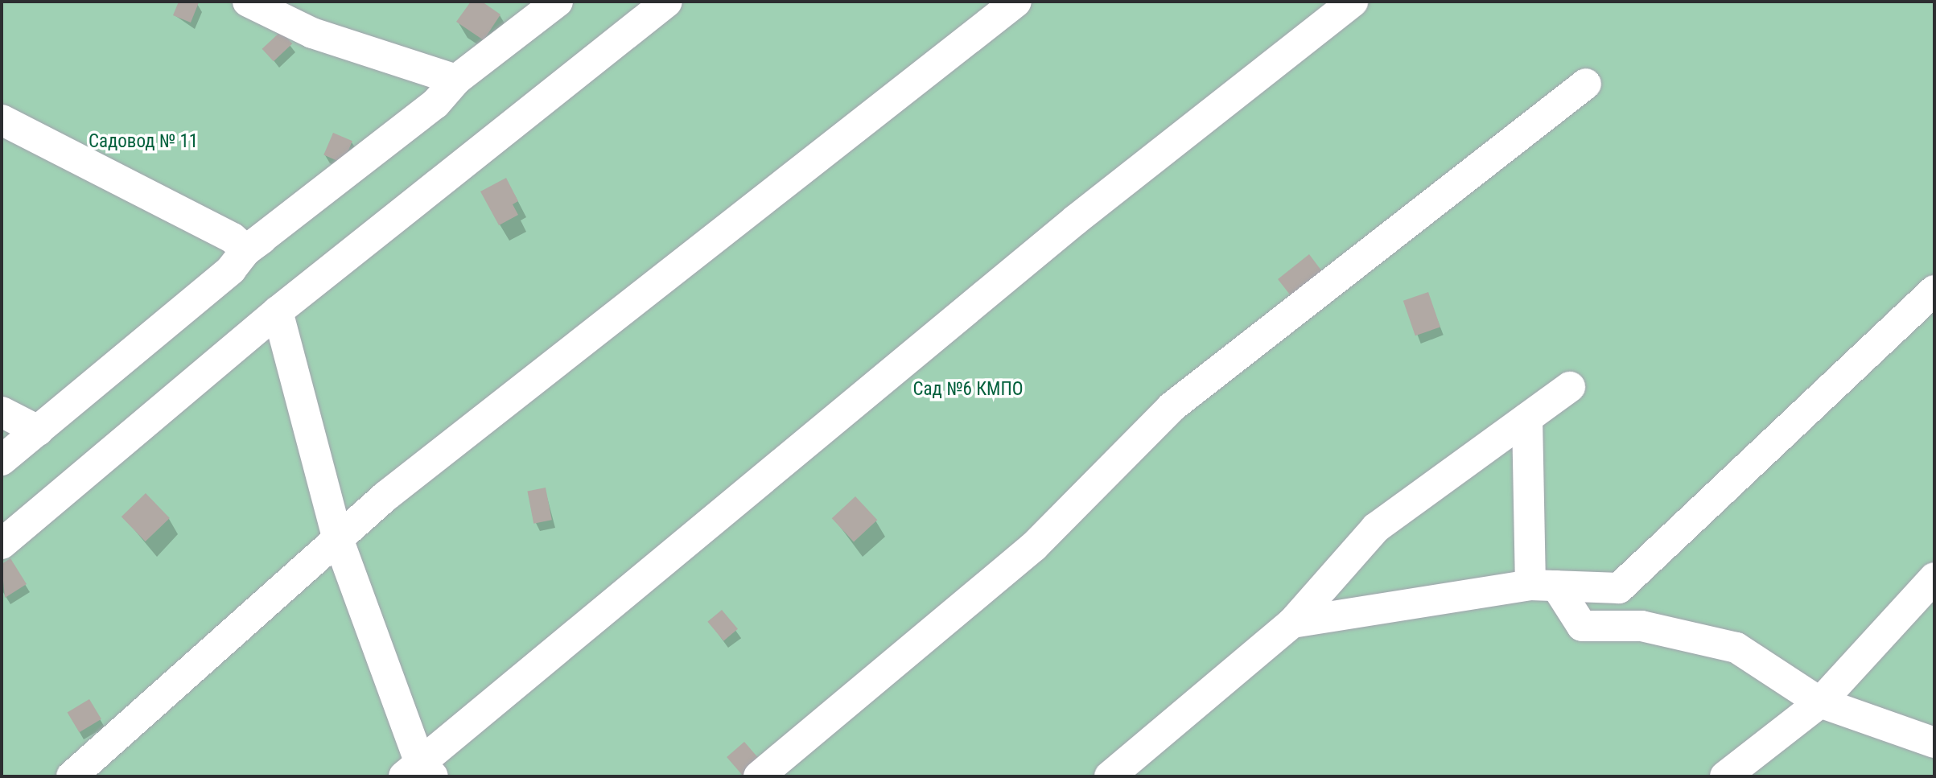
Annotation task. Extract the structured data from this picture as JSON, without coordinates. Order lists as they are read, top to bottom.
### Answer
{
  "parks": ["Садовод № 11", "Сад №6 КМПО"]
}
